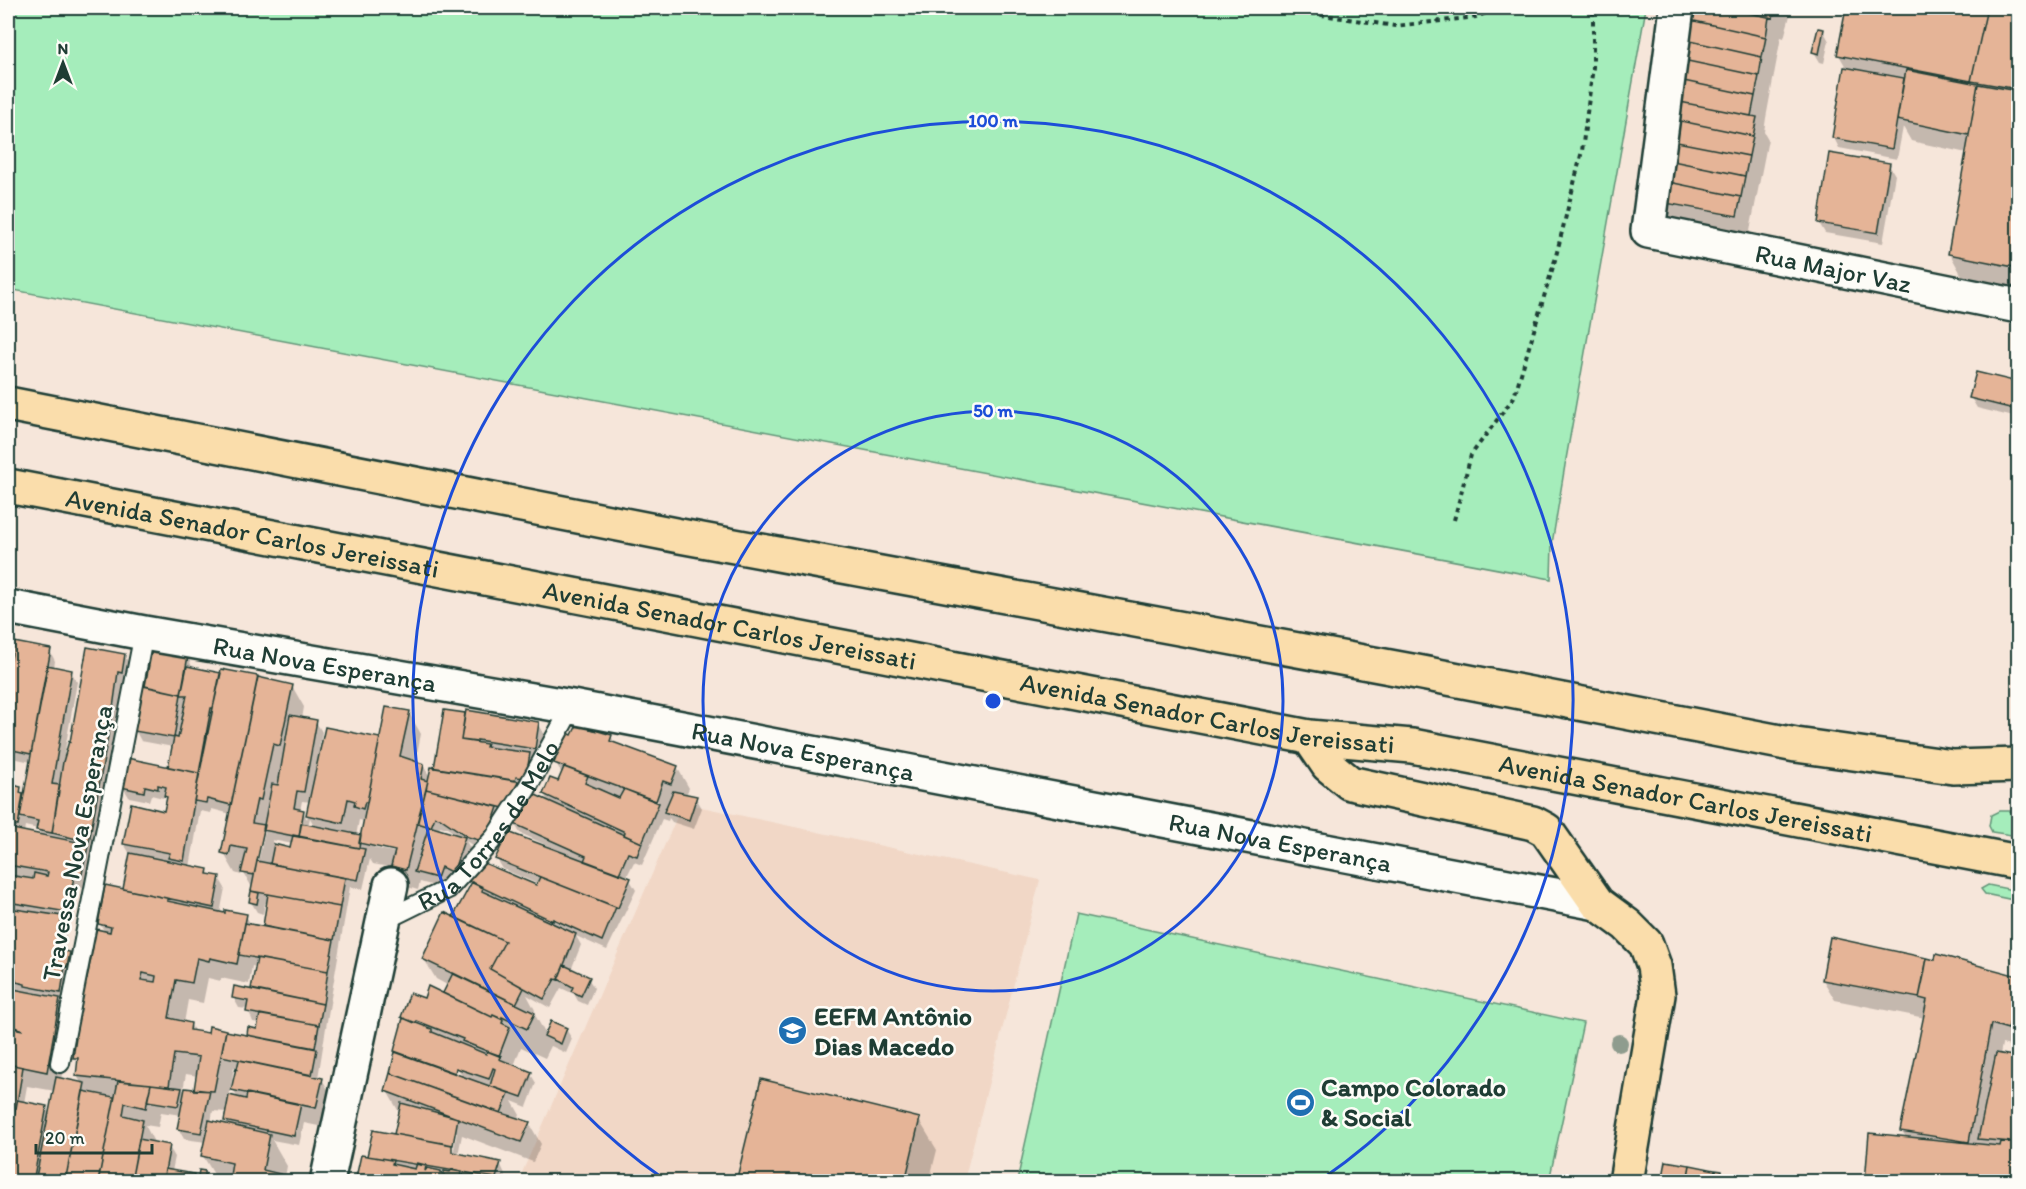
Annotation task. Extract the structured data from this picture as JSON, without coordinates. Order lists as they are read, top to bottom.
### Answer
{
  "streets": {
    "main road": ["Avenida Senador Carlos Jereissati"],
    "street": ["Rua Major Vaz", "Rua Nova Esperança", "Rua Torres de Melo"],
    "lane": ["Travessa Nova Esperança"]
  },
  "crossings": [
    ["Rua Nova Esperança", "Rua Torres de Melo"],
    ["Rua Nova Esperança", "Travessa Nova Esperança"]
  ],
  "places": {
    "school or university": ["EEFM Antônio Dias Macedo"],
    "sports": ["Campo Colorado & Social"]
  },
  "scale_bar": "20 m",
  "north": "top",
  "rings": ["100 m", "50 m"]
}
